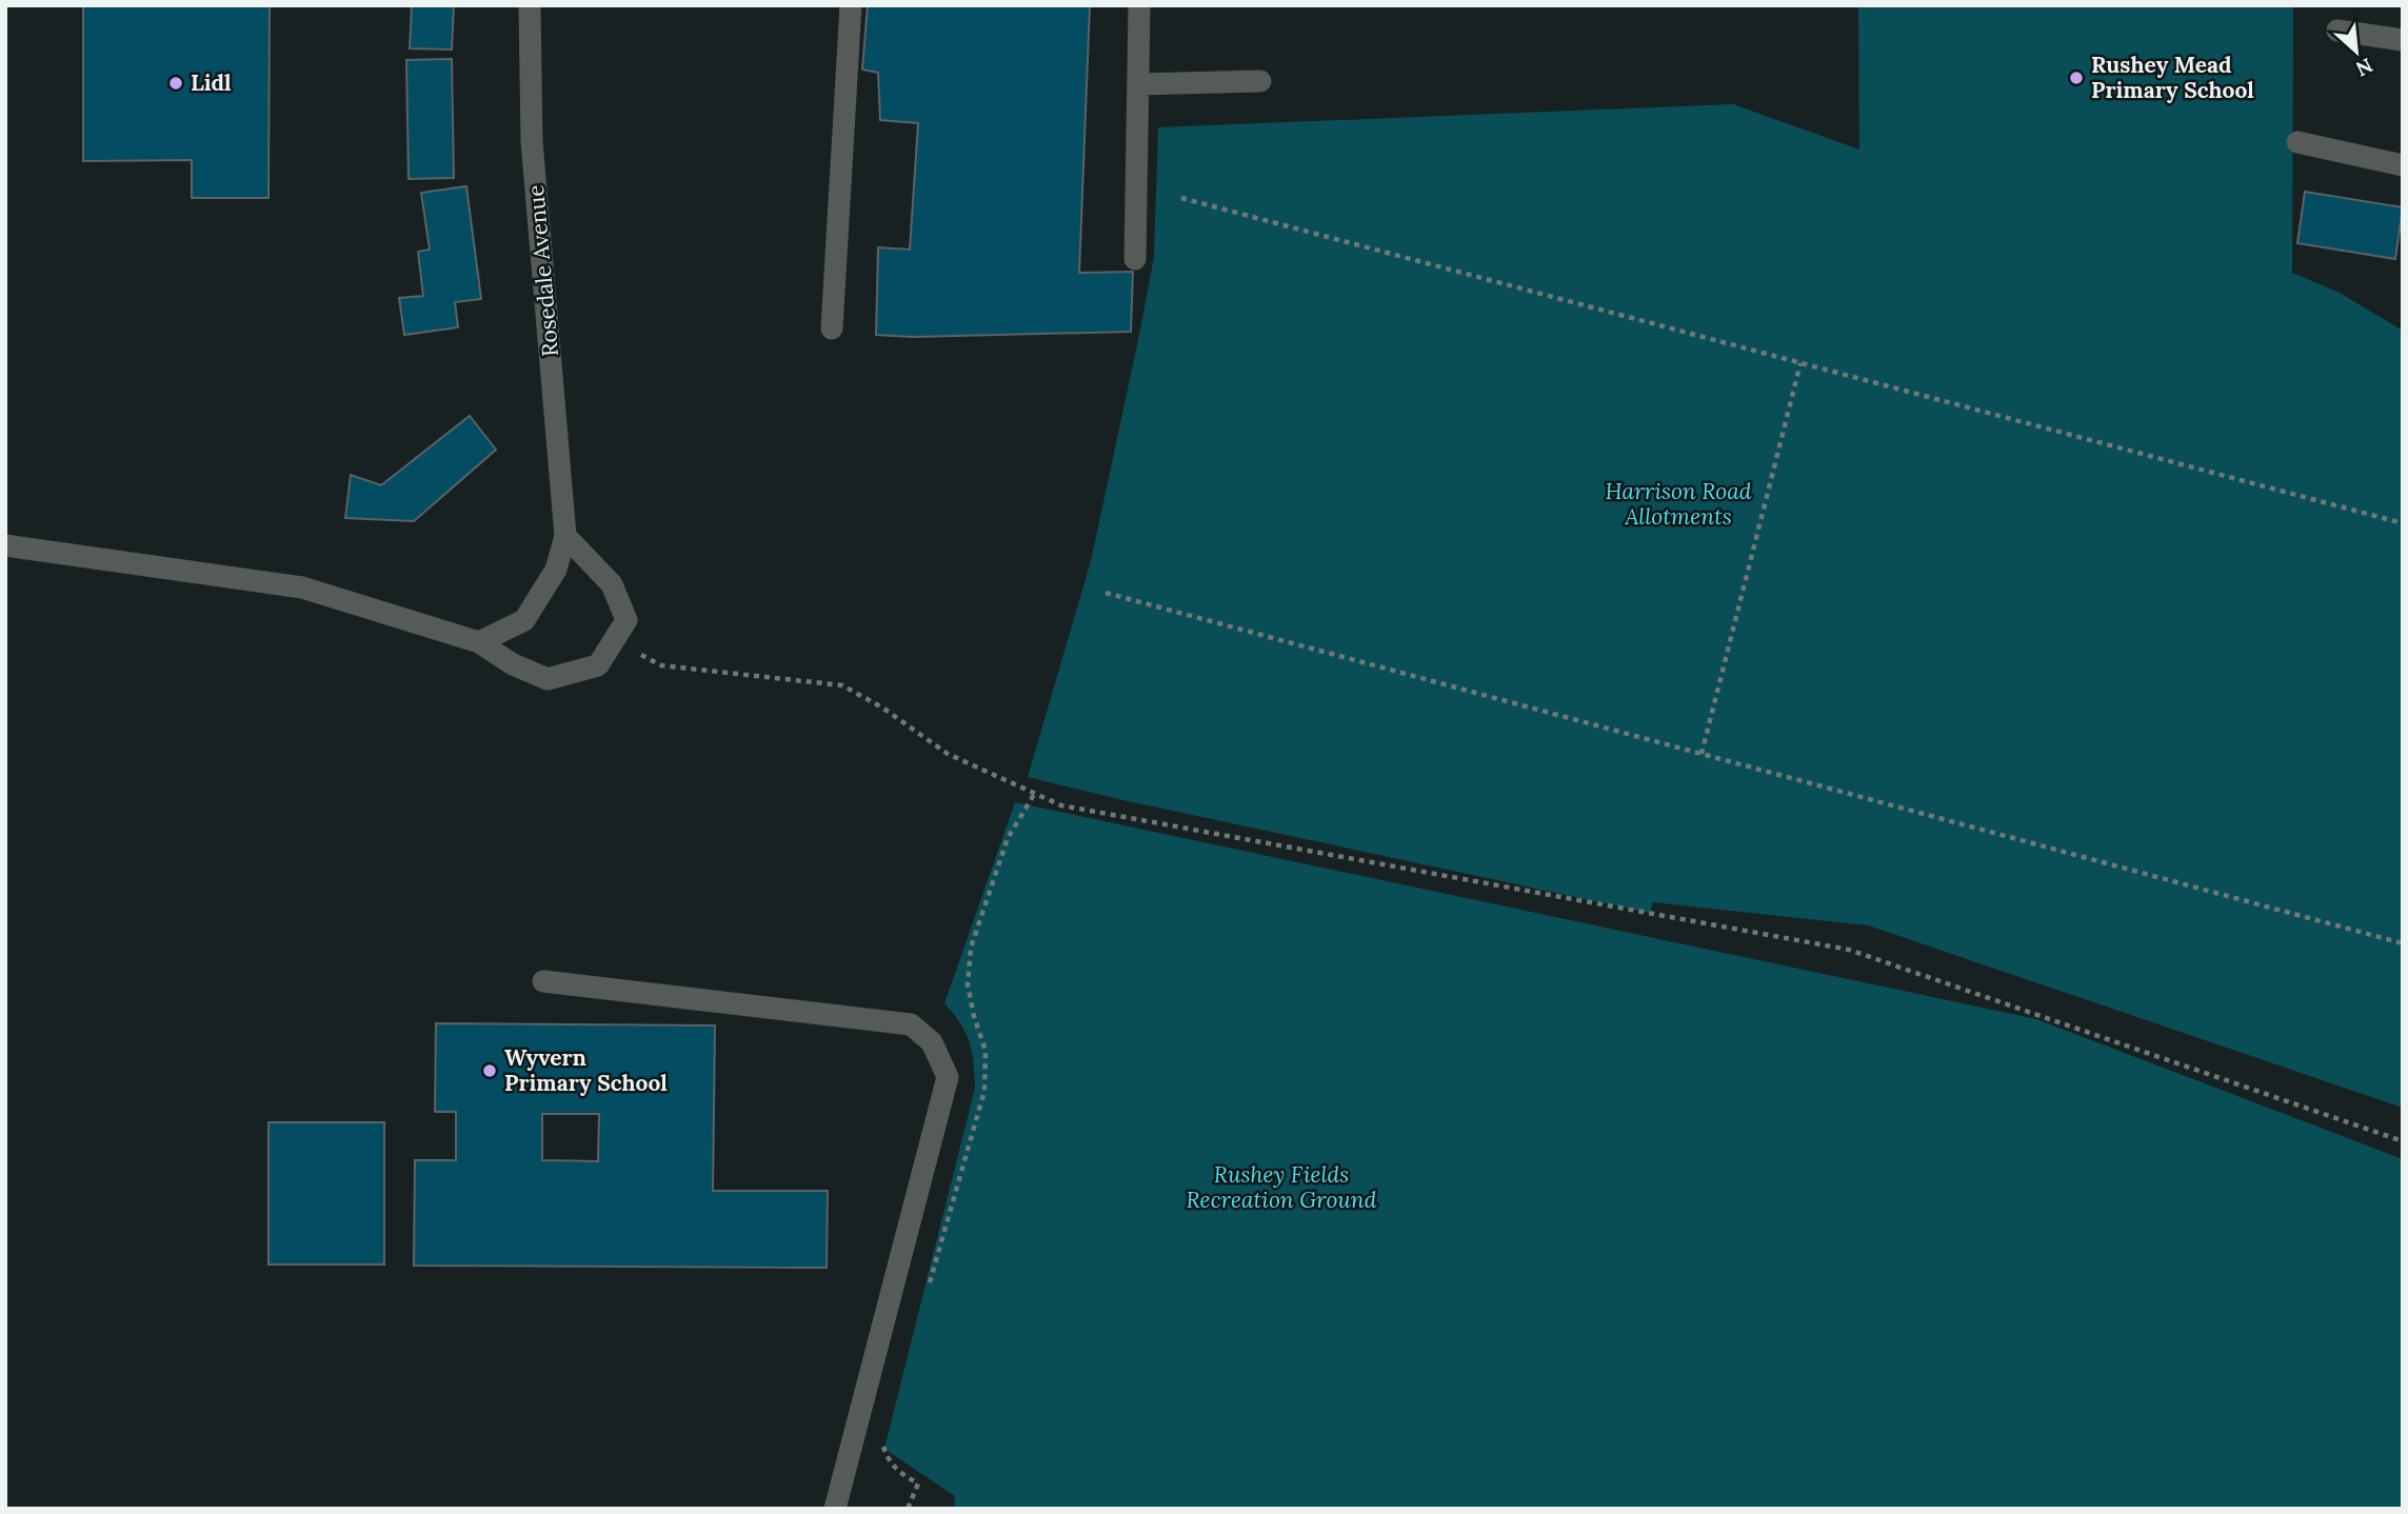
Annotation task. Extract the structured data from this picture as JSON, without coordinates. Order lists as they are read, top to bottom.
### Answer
{
  "streets": {
    "street": ["Rosedale Avenue"]
  },
  "parks": ["Harrison Road Allotments", "Rushey Fields Recreation Ground"],
  "places": ["Rushey Mead Primary School", "Lidl", "Wyvern Primary School"],
  "north": "bottom right"
}
